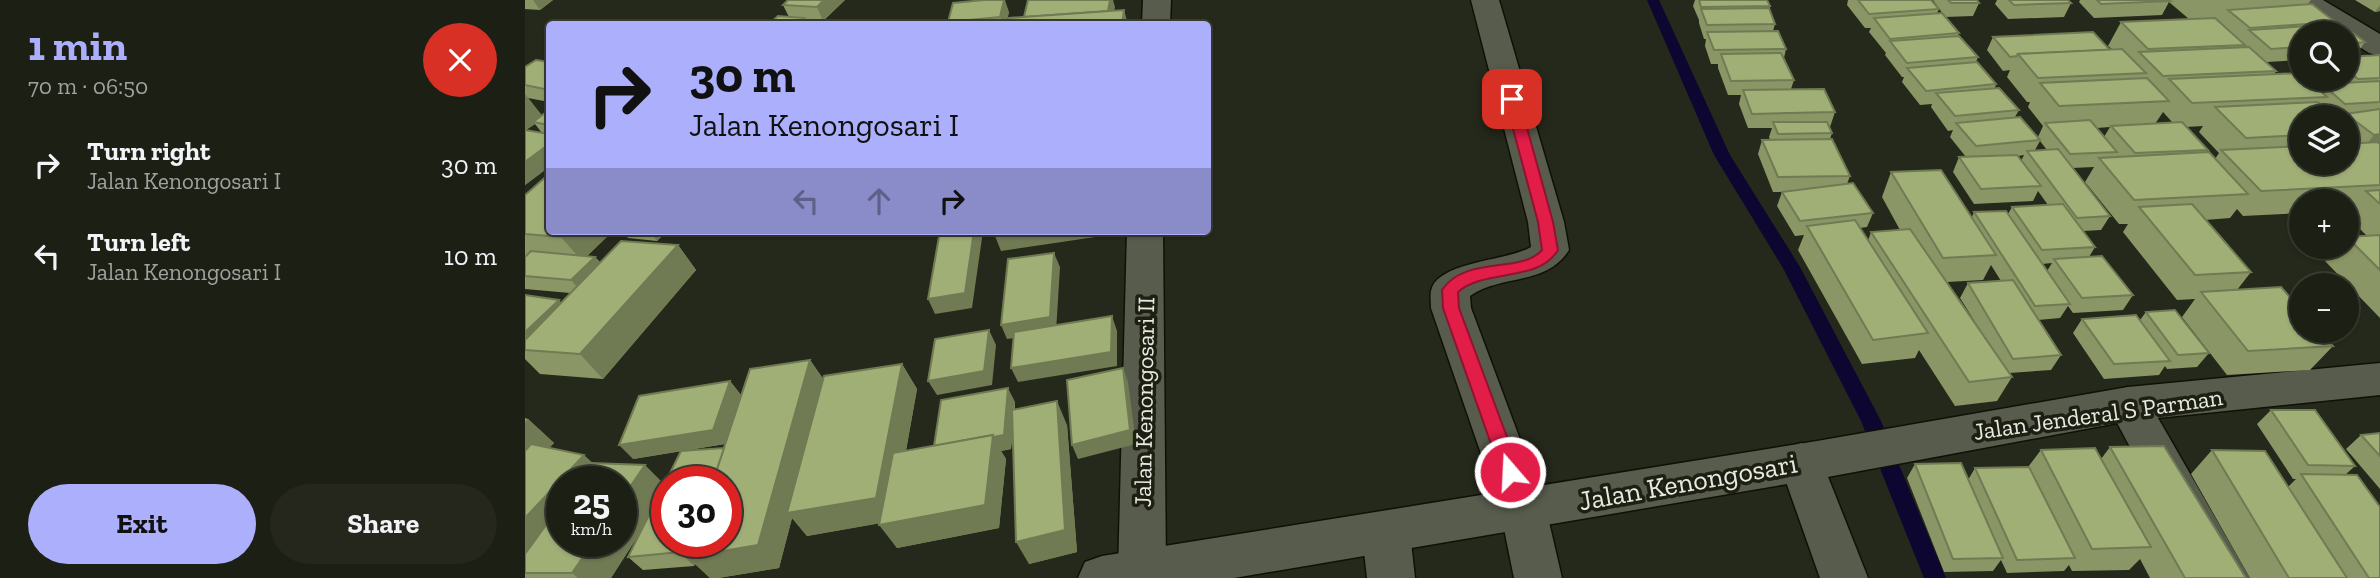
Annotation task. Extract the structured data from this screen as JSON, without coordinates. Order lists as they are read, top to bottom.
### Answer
{
  "streets": {
    "street": ["Jalan Kenongosari II", "Jalan Jenderal S Parman", "Jalan Kenongosari"]
  },
  "crossings": [
    ["Jalan Kenongosari II", "Jalan Kenongosari"],
    ["Jalan Jenderal S Parman", "Jalan Kenongosari"]
  ],
  "page": {
    "heading": ["1 min", "70 m · 06:50"],
    "map_buttons": ["+", "−"],
    "turn": ["30 m", "Jalan Kenongosari I"],
    "list": [
      {
        "name": "Turn right",
        "note": "Jalan Kenongosari I",
        "value": "30 m"
      },
      {
        "name": "Turn left",
        "note": "Jalan Kenongosari I",
        "value": "10 m"
      }
    ],
    "speed": "25 km/h",
    "limit": "30",
    "buttons": ["Exit", "Share"]
  }
}
